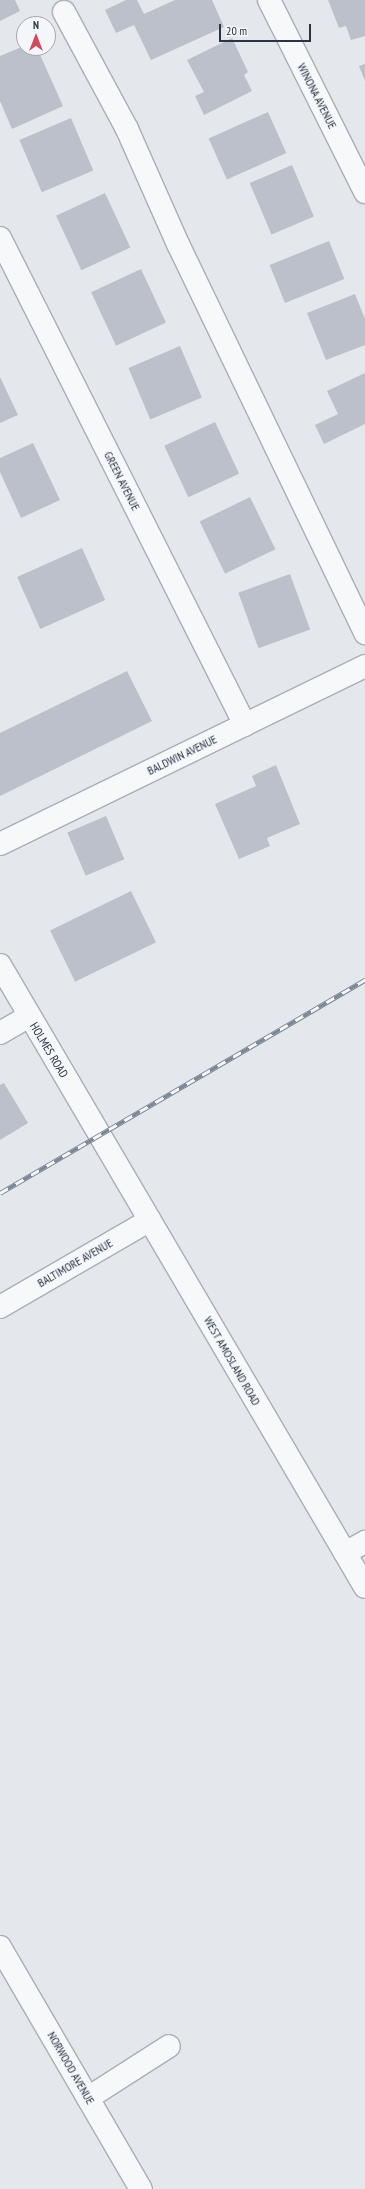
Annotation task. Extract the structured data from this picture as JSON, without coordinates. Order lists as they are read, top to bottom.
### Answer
{
  "streets": {
    "street": [
      "WINONA AVENUE",
      "GREEN AVENUE",
      "BALDWIN AVENUE",
      "HOLMES ROAD",
      "BALTIMORE AVENUE",
      "WEST AMOSLAND ROAD",
      "NORWOOD AVENUE"
    ]
  },
  "crossings": [
    ["GREEN AVENUE", "BALDWIN AVENUE"],
    ["HOLMES ROAD", "WEST AMOSLAND ROAD"],
    ["BALTIMORE AVENUE", "WEST AMOSLAND ROAD"]
  ],
  "scale_bar": "20 m",
  "north": "top"
}
